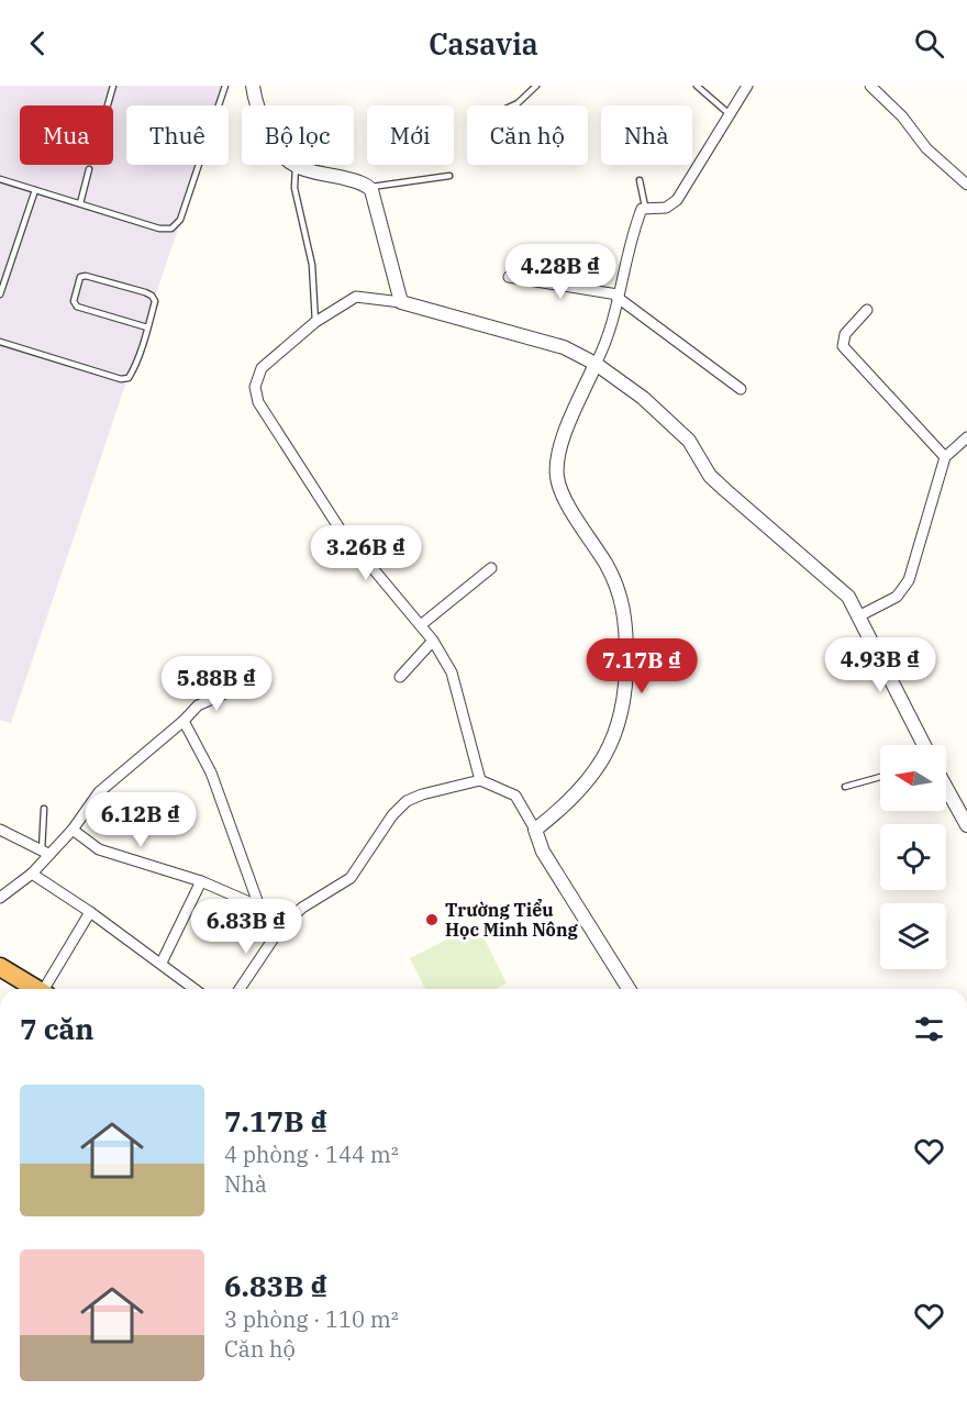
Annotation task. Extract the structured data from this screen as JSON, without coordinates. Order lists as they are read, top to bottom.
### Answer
{
  "places": ["Trường Tiểu Học Minh Nông"],
  "north": "left",
  "page": {
    "header": "Casavia",
    "chip": [
      "Mua",
      "Thuê",
      "Bộ lọc",
      "Mới",
      "Căn hộ",
      "Nhà"
    ],
    "price": [
      "4.28B ₫",
      "3.26B ₫",
      "4.93B ₫",
      "7.17B ₫",
      "5.88B ₫",
      "6.12B ₫",
      "6.83B ₫"
    ],
    "heading": "7 căn",
    "list": [
      {
        "name": "7.17B ₫",
        "note": "4 phòng · 144 m² · Nhà"
      },
      {
        "name": "6.83B ₫",
        "note": "3 phòng · 110 m² · Căn hộ"
      }
    ]
  }
}
